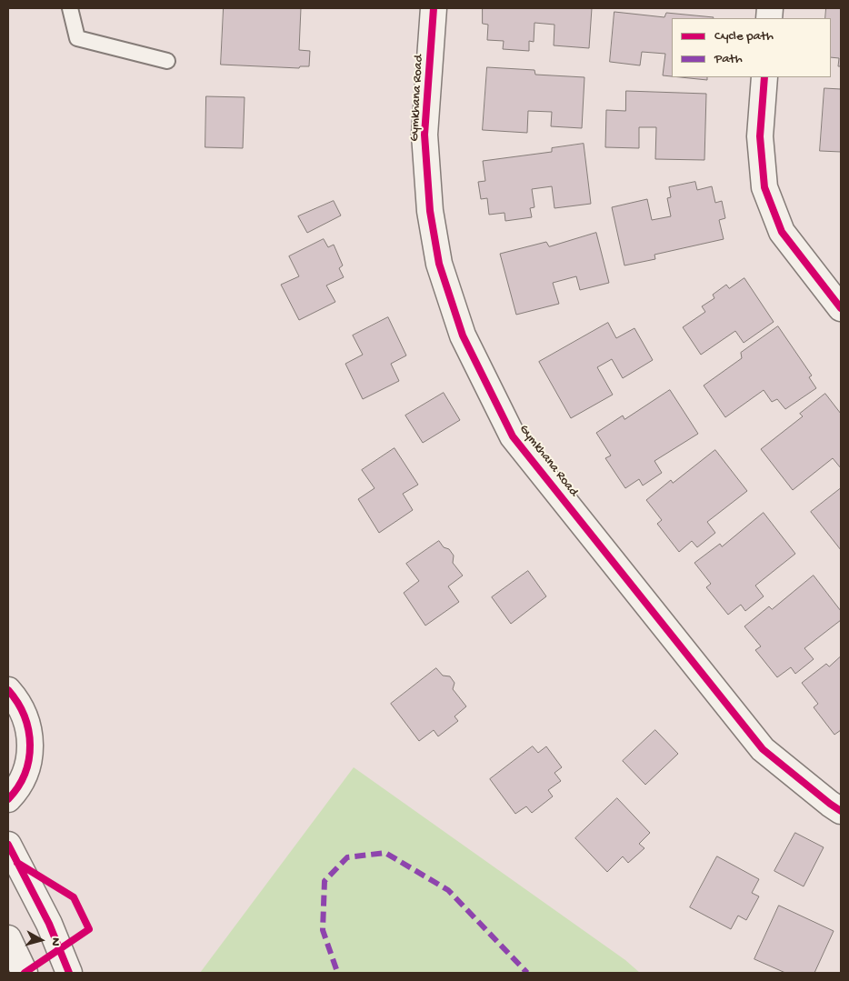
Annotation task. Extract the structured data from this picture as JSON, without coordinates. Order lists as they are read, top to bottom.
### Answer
{
  "streets": {
    "street": ["Gymkhana Road"]
  },
  "legend": ["Cycle path", "Path"],
  "north": "right"
}
